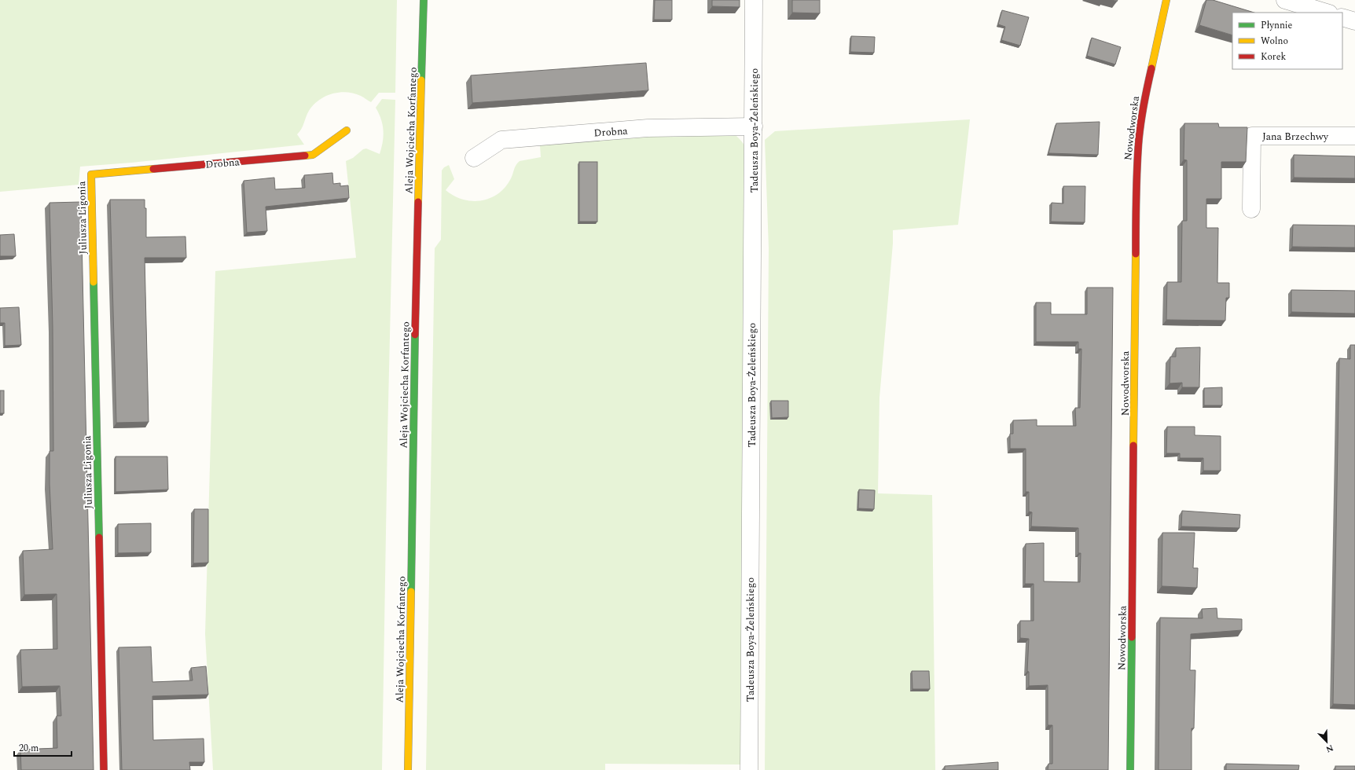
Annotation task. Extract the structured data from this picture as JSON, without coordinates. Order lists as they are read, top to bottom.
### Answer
{
  "streets": {
    "street": [
      "Nowodworska",
      "Aleja Wojciecha Korfantego",
      "Tadeusza Boya-Żeleńskiego",
      "Drobna",
      "Jana Brzechwy",
      "Juliusza Ligonia"
    ]
  },
  "crossings": [
    ["Tadeusza Boya-Żeleńskiego", "Drobna"],
    ["Drobna", "Juliusza Ligonia"]
  ],
  "legend": ["Płynnie", "Wolno", "Korek"],
  "scale_bar": "20 m",
  "north": "bottom right"
}
